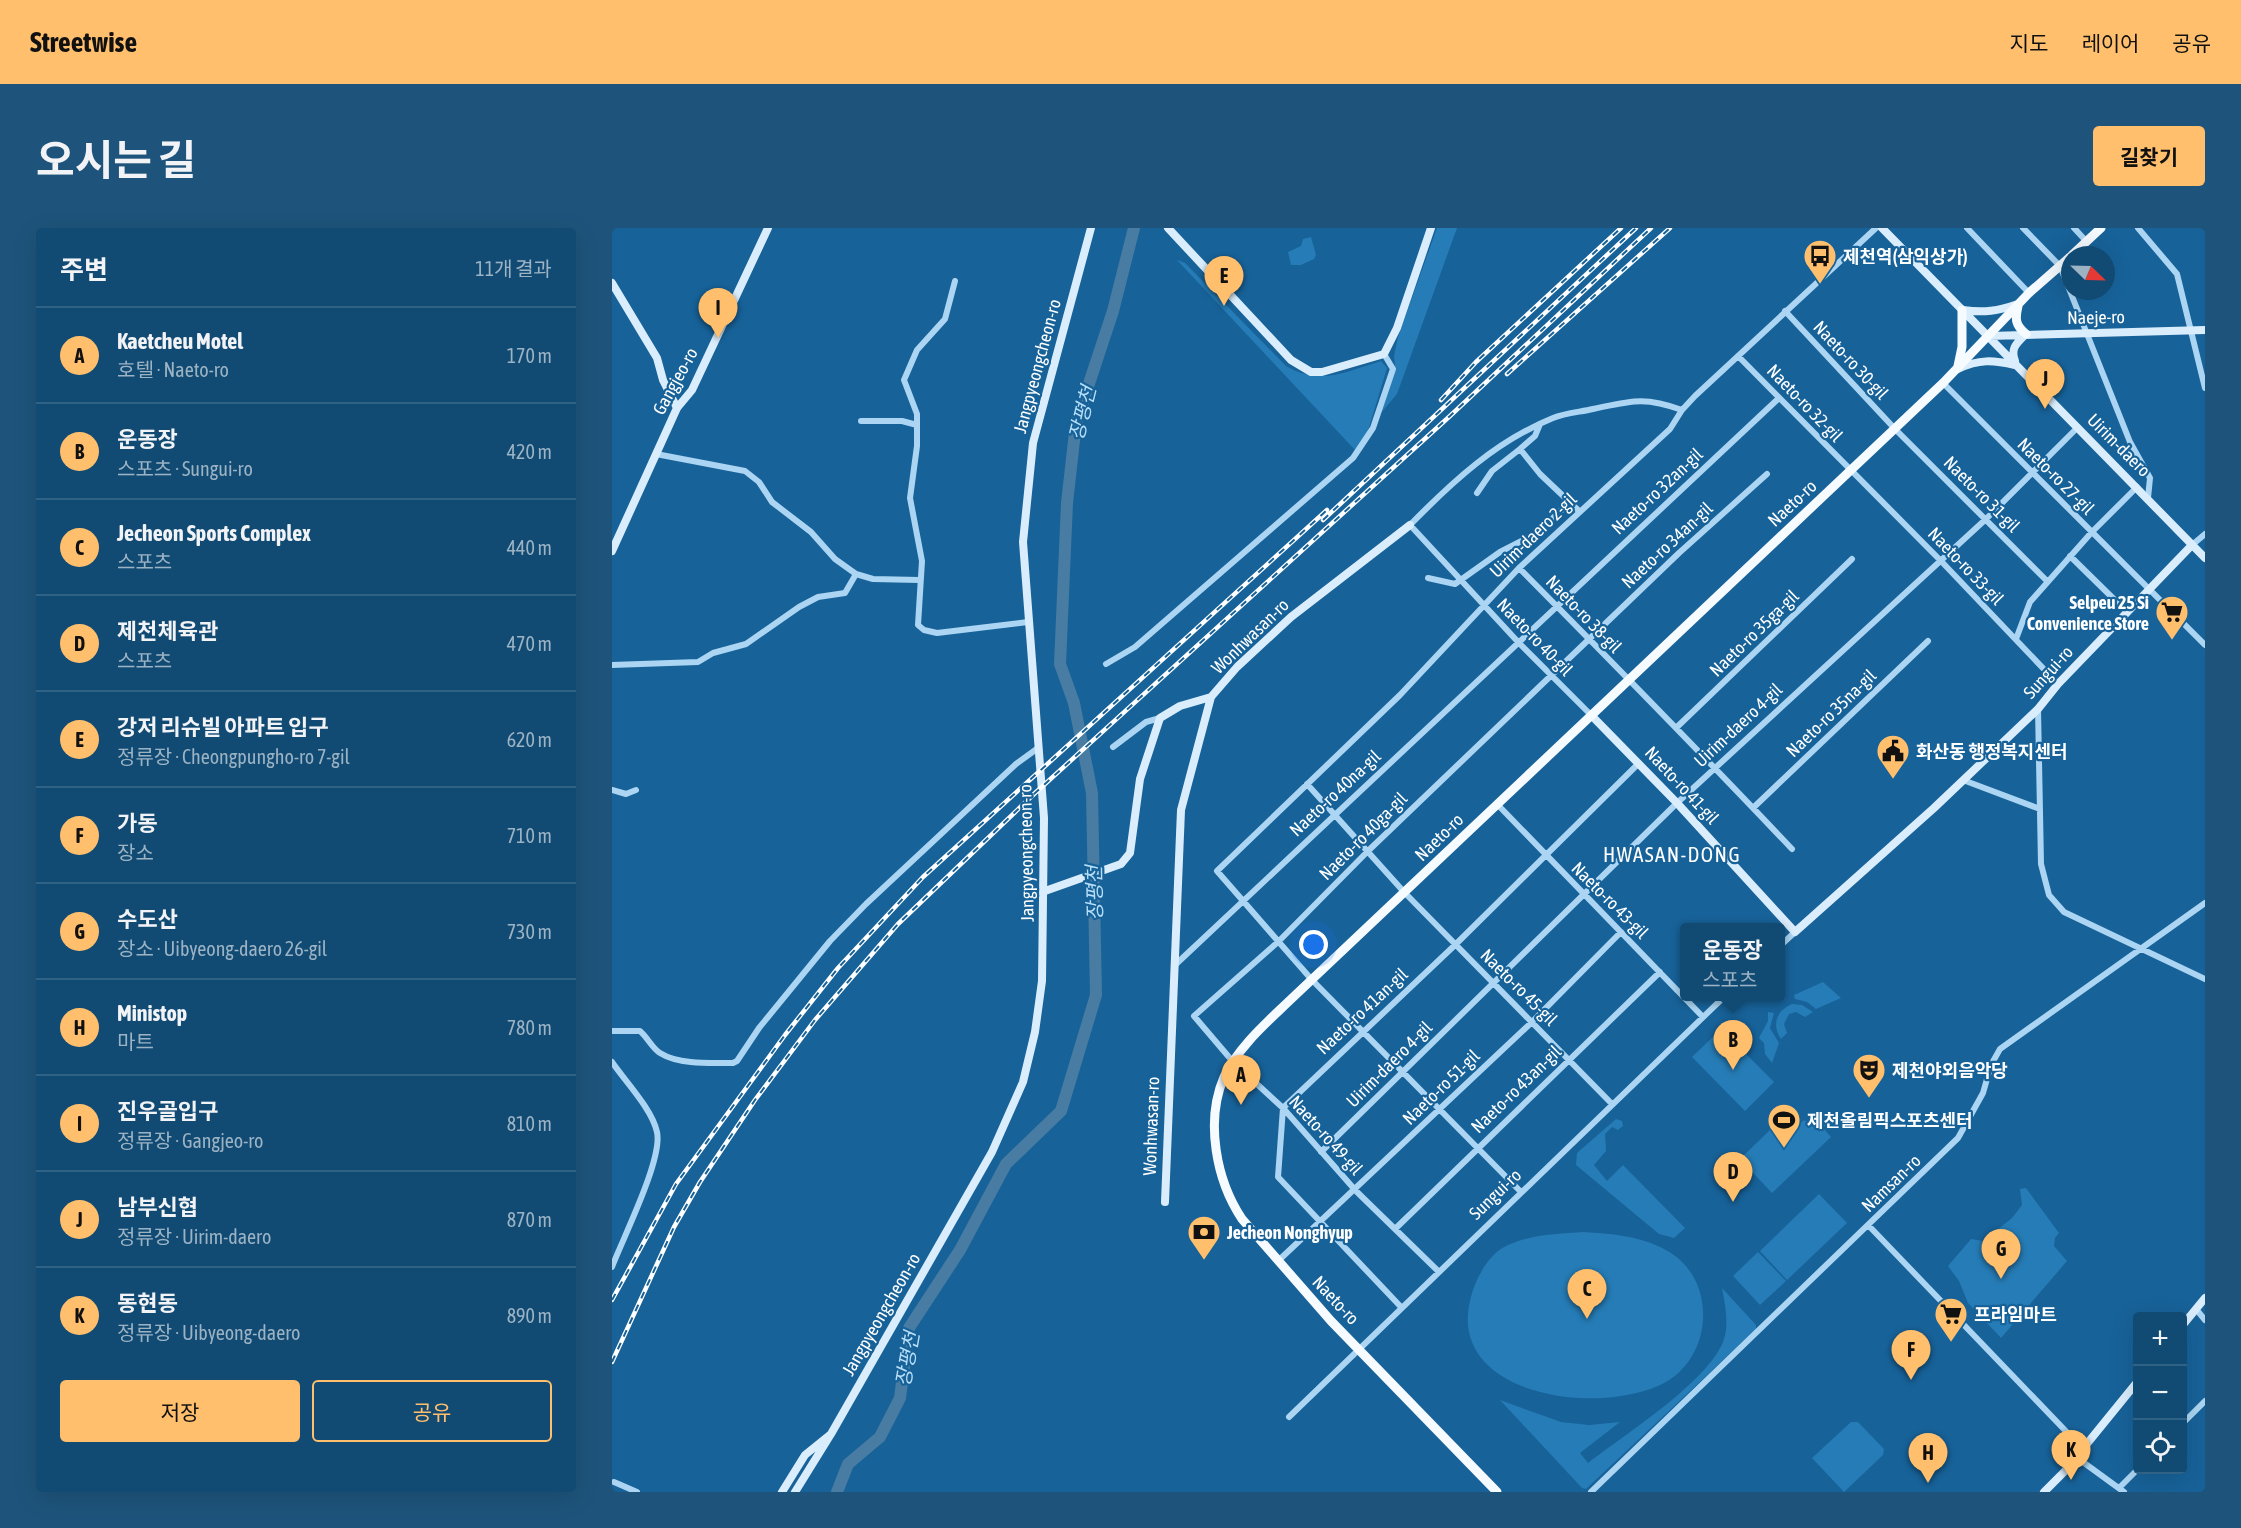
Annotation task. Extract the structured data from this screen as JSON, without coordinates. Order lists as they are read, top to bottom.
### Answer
{
  "streets": {
    "main road": ["Naeto-ro"],
    "street": [
      "Naeje-ro",
      "Naeto-ro 30-gil",
      "Jangpyeongcheon-ro",
      "Gangjeo-ro",
      "Naeto-ro 32-gil",
      "Uirim-daero",
      "Naeto-ro 27-gil",
      "Naeto-ro 32an-gil",
      "Naeto-ro 31-gil",
      "Uirim-daero 2-gil",
      "Naeto-ro 34an-gil",
      "Naeto-ro 33-gil",
      "Naeto-ro 38-gil",
      "Naeto-ro 35ga-gil",
      "Wonhwasan-ro",
      "Naeto-ro 40-gil",
      "Sungui-ro",
      "Naeto-ro 35na-gil",
      "Uirim-daero 4-gil",
      "Naeto-ro 41-gil",
      "Naeto-ro 40na-gil",
      "Naeto-ro 40ga-gil",
      "Naeto-ro 43-gil",
      "Naeto-ro 45-gil",
      "Naeto-ro 41an-gil",
      "Naeto-ro 51-gil",
      "Naeto-ro 43an-gil",
      "Naeto-ro 49-gil",
      "Namsan-ro"
    ]
  },
  "crossings": [
    ["Naeje-ro", "Uirim-daero"],
    ["Naeje-ro", "Naeto-ro"],
    ["Naeto-ro 30-gil", "Naeto-ro 31-gil"],
    ["Naeto-ro 30-gil", "Naeto-ro"],
    ["Naeto-ro 30-gil", "Uirim-daero 2-gil"],
    ["Naeto-ro 32-gil", "Naeto-ro 32an-gil"],
    ["Naeto-ro 32-gil", "Naeto-ro"],
    ["Naeto-ro 32-gil", "Uirim-daero 2-gil"],
    ["Naeto-ro 32-gil", "Naeto-ro 33-gil"],
    ["Uirim-daero", "Naeto-ro"],
    ["Uirim-daero", "Sungui-ro"],
    ["Uirim-daero", "Uirim-daero 4-gil"],
    ["Naeto-ro 27-gil", "Naeto-ro"],
    ["Naeto-ro 27-gil", "Sungui-ro"],
    ["Naeto-ro 27-gil", "Uirim-daero 4-gil"],
    ["Naeto-ro 32an-gil", "Naeto-ro 38-gil"],
    ["Naeto-ro 32an-gil", "Naeto-ro 40-gil"],
    ["Naeto-ro 32an-gil", "Naeto-ro 40na-gil"],
    ["Naeto-ro 31-gil", "Naeto-ro"],
    ["Naeto-ro 31-gil", "Uirim-daero 4-gil"],
    ["Naeto-ro", "Naeto-ro 33-gil"],
    ["Naeto-ro", "Naeto-ro 38-gil"],
    ["Naeto-ro", "Naeto-ro 40-gil"],
    ["Naeto-ro", "Sungui-ro"],
    ["Naeto-ro", "Naeto-ro 41-gil"],
    ["Naeto-ro", "Naeto-ro 43-gil"],
    ["Naeto-ro", "Naeto-ro 45-gil"],
    ["Naeto-ro", "Naeto-ro 51-gil"],
    ["Naeto-ro", "Naeto-ro 49-gil"],
    ["Uirim-daero 2-gil", "Naeto-ro 38-gil"],
    ["Uirim-daero 2-gil", "Wonhwasan-ro"],
    ["Uirim-daero 2-gil", "Naeto-ro 40-gil"],
    ["Uirim-daero 2-gil", "Naeto-ro 40na-gil"],
    ["Uirim-daero 2-gil", "Naeto-ro 45-gil"],
    ["Naeto-ro 34an-gil", "Naeto-ro 38-gil"],
    ["Naeto-ro 34an-gil", "Naeto-ro 40-gil"],
    ["Naeto-ro 34an-gil", "Naeto-ro 40ga-gil"],
    ["Naeto-ro 33-gil", "Sungui-ro"],
    ["Naeto-ro 33-gil", "Uirim-daero 4-gil"],
    ["Naeto-ro 38-gil", "Naeto-ro 35ga-gil"],
    ["Naeto-ro 38-gil", "Naeto-ro 35na-gil"],
    ["Naeto-ro 38-gil", "Uirim-daero 4-gil"],
    ["Wonhwasan-ro", "Naeto-ro 40-gil"],
    ["Wonhwasan-ro", "Naeto-ro 40na-gil"],
    ["Naeto-ro 40-gil", "Naeto-ro 41-gil"],
    ["Naeto-ro 40-gil", "Naeto-ro 40na-gil"],
    ["Naeto-ro 40-gil", "Naeto-ro 40ga-gil"],
    ["Sungui-ro", "Naeto-ro 41-gil"],
    ["Sungui-ro", "Naeto-ro 43-gil"],
    ["Sungui-ro", "Naeto-ro 45-gil"],
    ["Sungui-ro", "Naeto-ro 49-gil"],
    ["Uirim-daero 4-gil", "Naeto-ro 41-gil"],
    ["Uirim-daero 4-gil", "Naeto-ro 43-gil"],
    ["Uirim-daero 4-gil", "Naeto-ro 45-gil"],
    ["Uirim-daero 4-gil", "Naeto-ro 49-gil"],
    ["Naeto-ro 41-gil", "Naeto-ro 41an-gil"],
    ["Naeto-ro 40na-gil", "Naeto-ro 45-gil"],
    ["Naeto-ro 40ga-gil", "Naeto-ro 45-gil"],
    ["Naeto-ro 40ga-gil", "Naeto-ro 49-gil"],
    ["Naeto-ro 43-gil", "Naeto-ro 41an-gil"],
    ["Naeto-ro 43-gil", "Naeto-ro 51-gil"],
    ["Naeto-ro 43-gil", "Naeto-ro 43an-gil"],
    ["Naeto-ro 45-gil", "Naeto-ro 41an-gil"],
    ["Naeto-ro 45-gil", "Naeto-ro 51-gil"],
    ["Naeto-ro 45-gil", "Naeto-ro 43an-gil"],
    ["Naeto-ro 41an-gil", "Naeto-ro 49-gil"],
    ["Naeto-ro 51-gil", "Naeto-ro 49-gil"],
    ["Naeto-ro 43an-gil", "Naeto-ro 49-gil"]
  ],
  "districts": ["HWASAN-DONG"],
  "water": ["장평천"],
  "places": {
    "bus stop": ["제천역(삼익상가)"],
    "supermarket": ["Selpeu 25 Si Convenience Store", "프라임마트"],
    "public building": ["화산동 행정복지센터"],
    "theatre": ["제천야외음악당"],
    "sports": ["제천올림픽스포츠센터"],
    "bank": ["Jecheon Nonghyup"]
  },
  "north": "bottom right",
  "page": {
    "header": "Streetwise",
    "nav": ["지도", "레이어", "공유"],
    "title": "오시는 길",
    "buttons": [
      "길찾기",
      ["저장", "공유"]
    ],
    "heading": ["주변", "11개 결과"],
    "pins": [
      "E",
      "I",
      "J",
      "B",
      "A",
      "D",
      "G",
      "C",
      "F",
      "K",
      "H"
    ],
    "list": [
      {
        "mark": "A",
        "name": "Kaetcheu Motel",
        "note": "호텔 · Naeto-ro",
        "value": "170 m"
      },
      {
        "mark": "B",
        "name": "운동장",
        "note": "스포츠 · Sungui-ro",
        "value": "420 m"
      },
      {
        "mark": "C",
        "name": "Jecheon Sports Complex",
        "note": "스포츠",
        "value": "440 m"
      },
      {
        "mark": "D",
        "name": "제천체육관",
        "note": "스포츠",
        "value": "470 m"
      },
      {
        "mark": "E",
        "name": "강저 리슈빌 아파트 입구",
        "note": "정류장 · Cheongpungho-ro 7-gil",
        "value": "620 m"
      },
      {
        "mark": "F",
        "name": "가동",
        "note": "장소",
        "value": "710 m"
      },
      {
        "mark": "G",
        "name": "수도산",
        "note": "장소 · Uibyeong-daero 26-gil",
        "value": "730 m"
      },
      {
        "mark": "H",
        "name": "Ministop",
        "note": "마트",
        "value": "780 m"
      },
      {
        "mark": "I",
        "name": "진우골입구",
        "note": "정류장 · Gangjeo-ro",
        "value": "810 m"
      },
      {
        "mark": "J",
        "name": "남부신협",
        "note": "정류장 · Uirim-daero",
        "value": "870 m"
      },
      {
        "mark": "K",
        "name": "동현동",
        "note": "정류장 · Uibyeong-daero",
        "value": "890 m"
      }
    ],
    "popup": ["운동장", "스포츠"],
    "map_buttons": ["+", "−"]
  }
}
